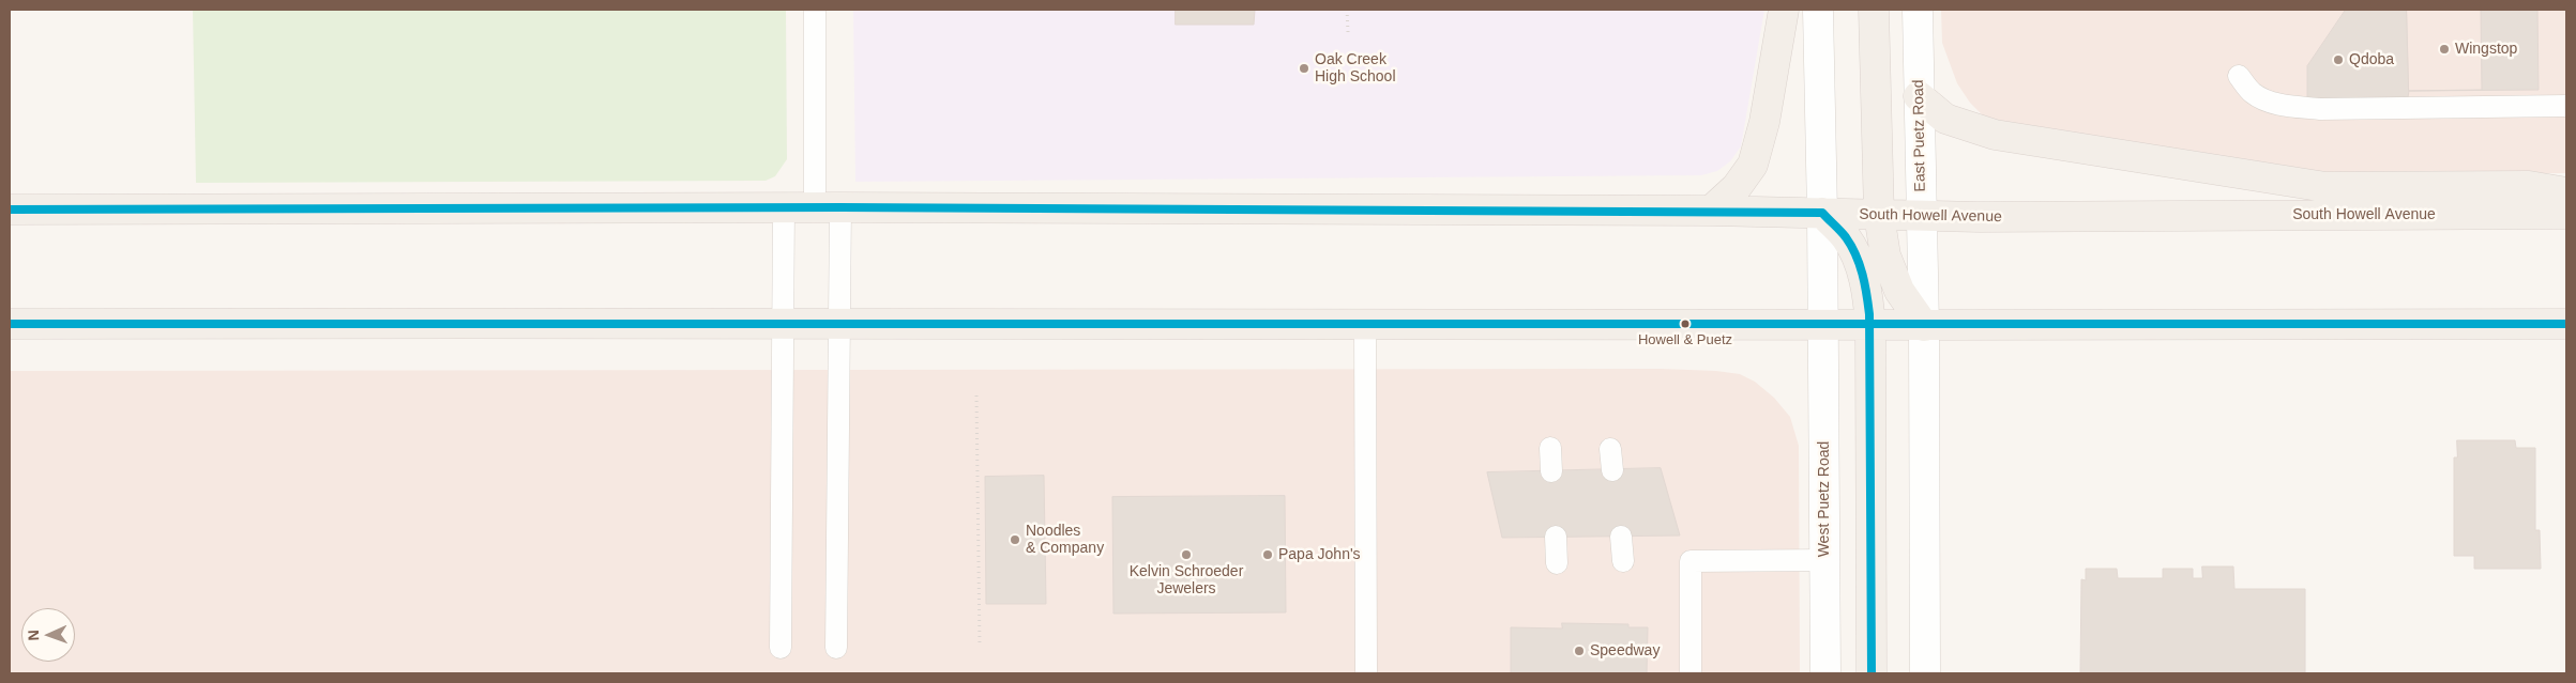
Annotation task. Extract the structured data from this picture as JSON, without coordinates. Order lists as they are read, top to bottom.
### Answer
{
  "streets": {
    "main road": ["South Howell Avenue"],
    "street": ["East Puetz Road", "West Puetz Road"]
  },
  "crossings": [
    ["East Puetz Road", "South Howell Avenue"]
  ],
  "places": [
    "Wingstop",
    "Qdoba",
    "Oak Creek High School",
    "Howell & Puetz",
    "Noodles & Company",
    "Kelvin Schroeder Jewelers",
    "Papa John's",
    "Speedway"
  ],
  "north": "left"
}
